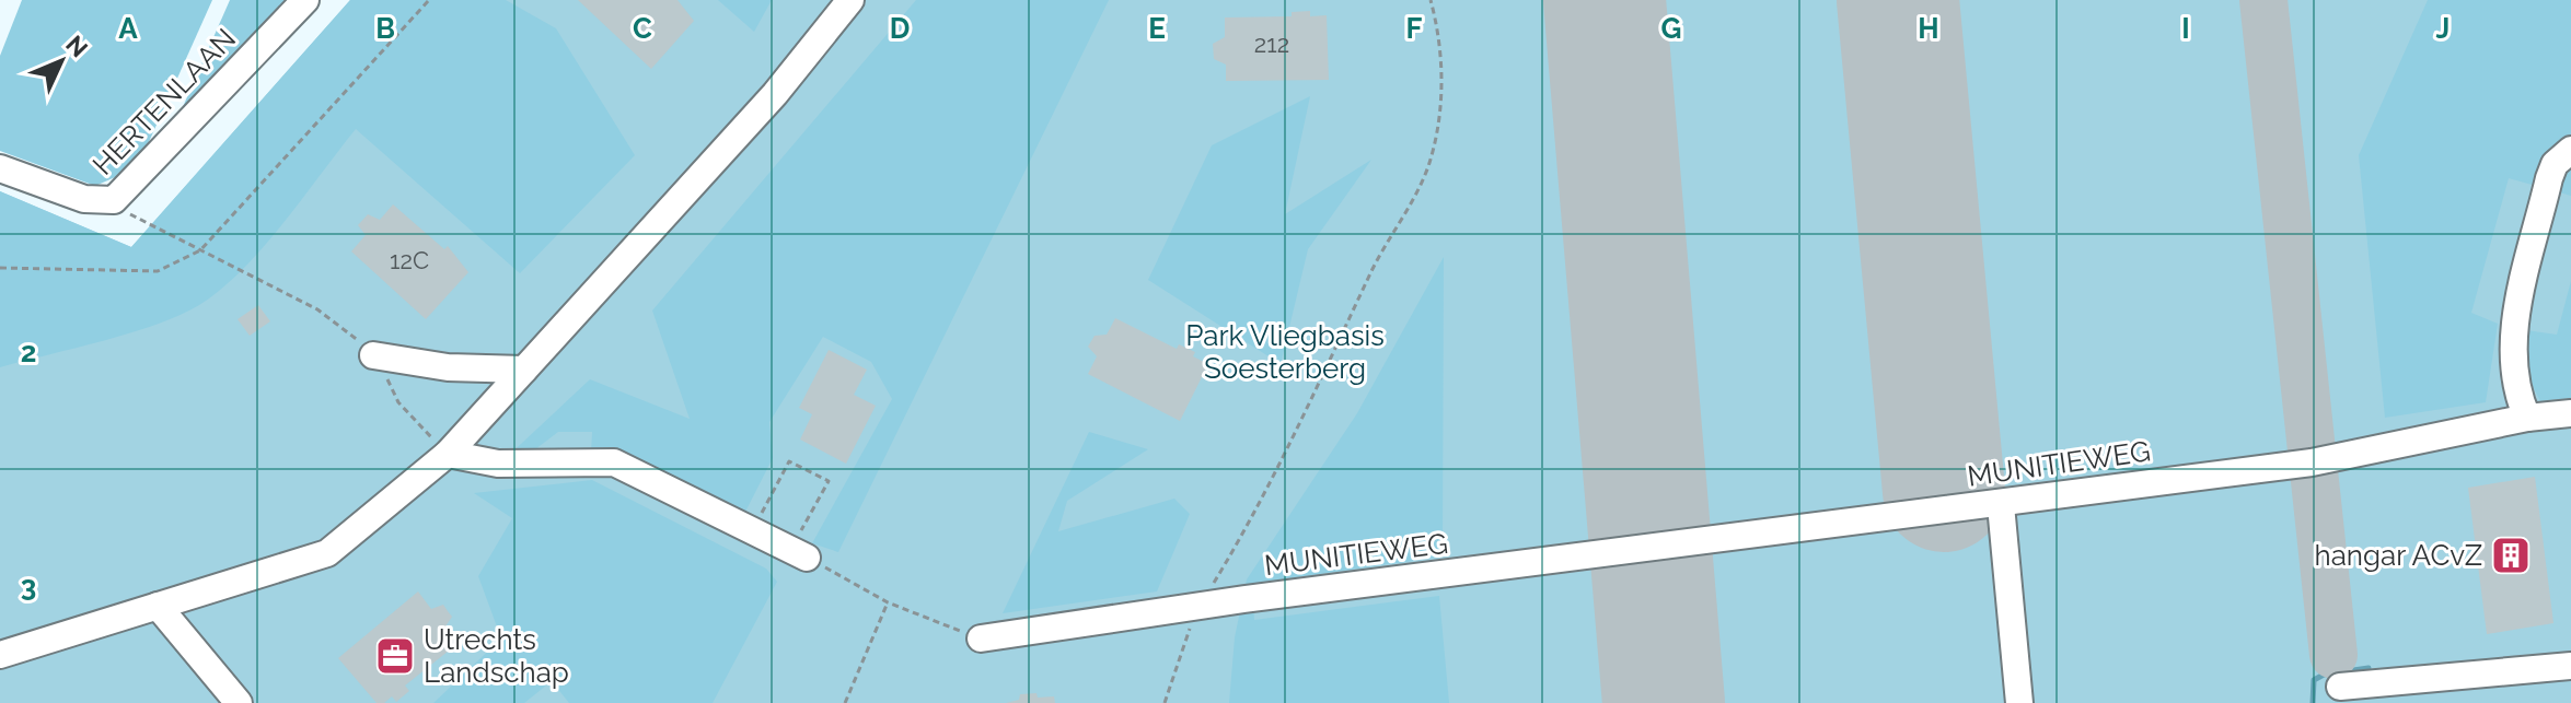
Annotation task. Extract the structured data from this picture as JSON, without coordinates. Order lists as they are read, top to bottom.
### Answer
{
  "streets": {
    "street": ["HERTENLAAN", "MUNITIEWEG"]
  },
  "parks": ["Park Vliegbasis Soesterberg"],
  "places": {
    "building": ["hangar ACvZ"],
    "office": ["Utrechts Landschap"]
  },
  "house_numbers": ["212", "12C"],
  "north": "top right",
  "grid": {
    "columns": [
      "A",
      "B",
      "C",
      "D",
      "E",
      "F",
      "G",
      "H",
      "I",
      "J"
    ],
    "rows": ["2", "3"]
  }
}
